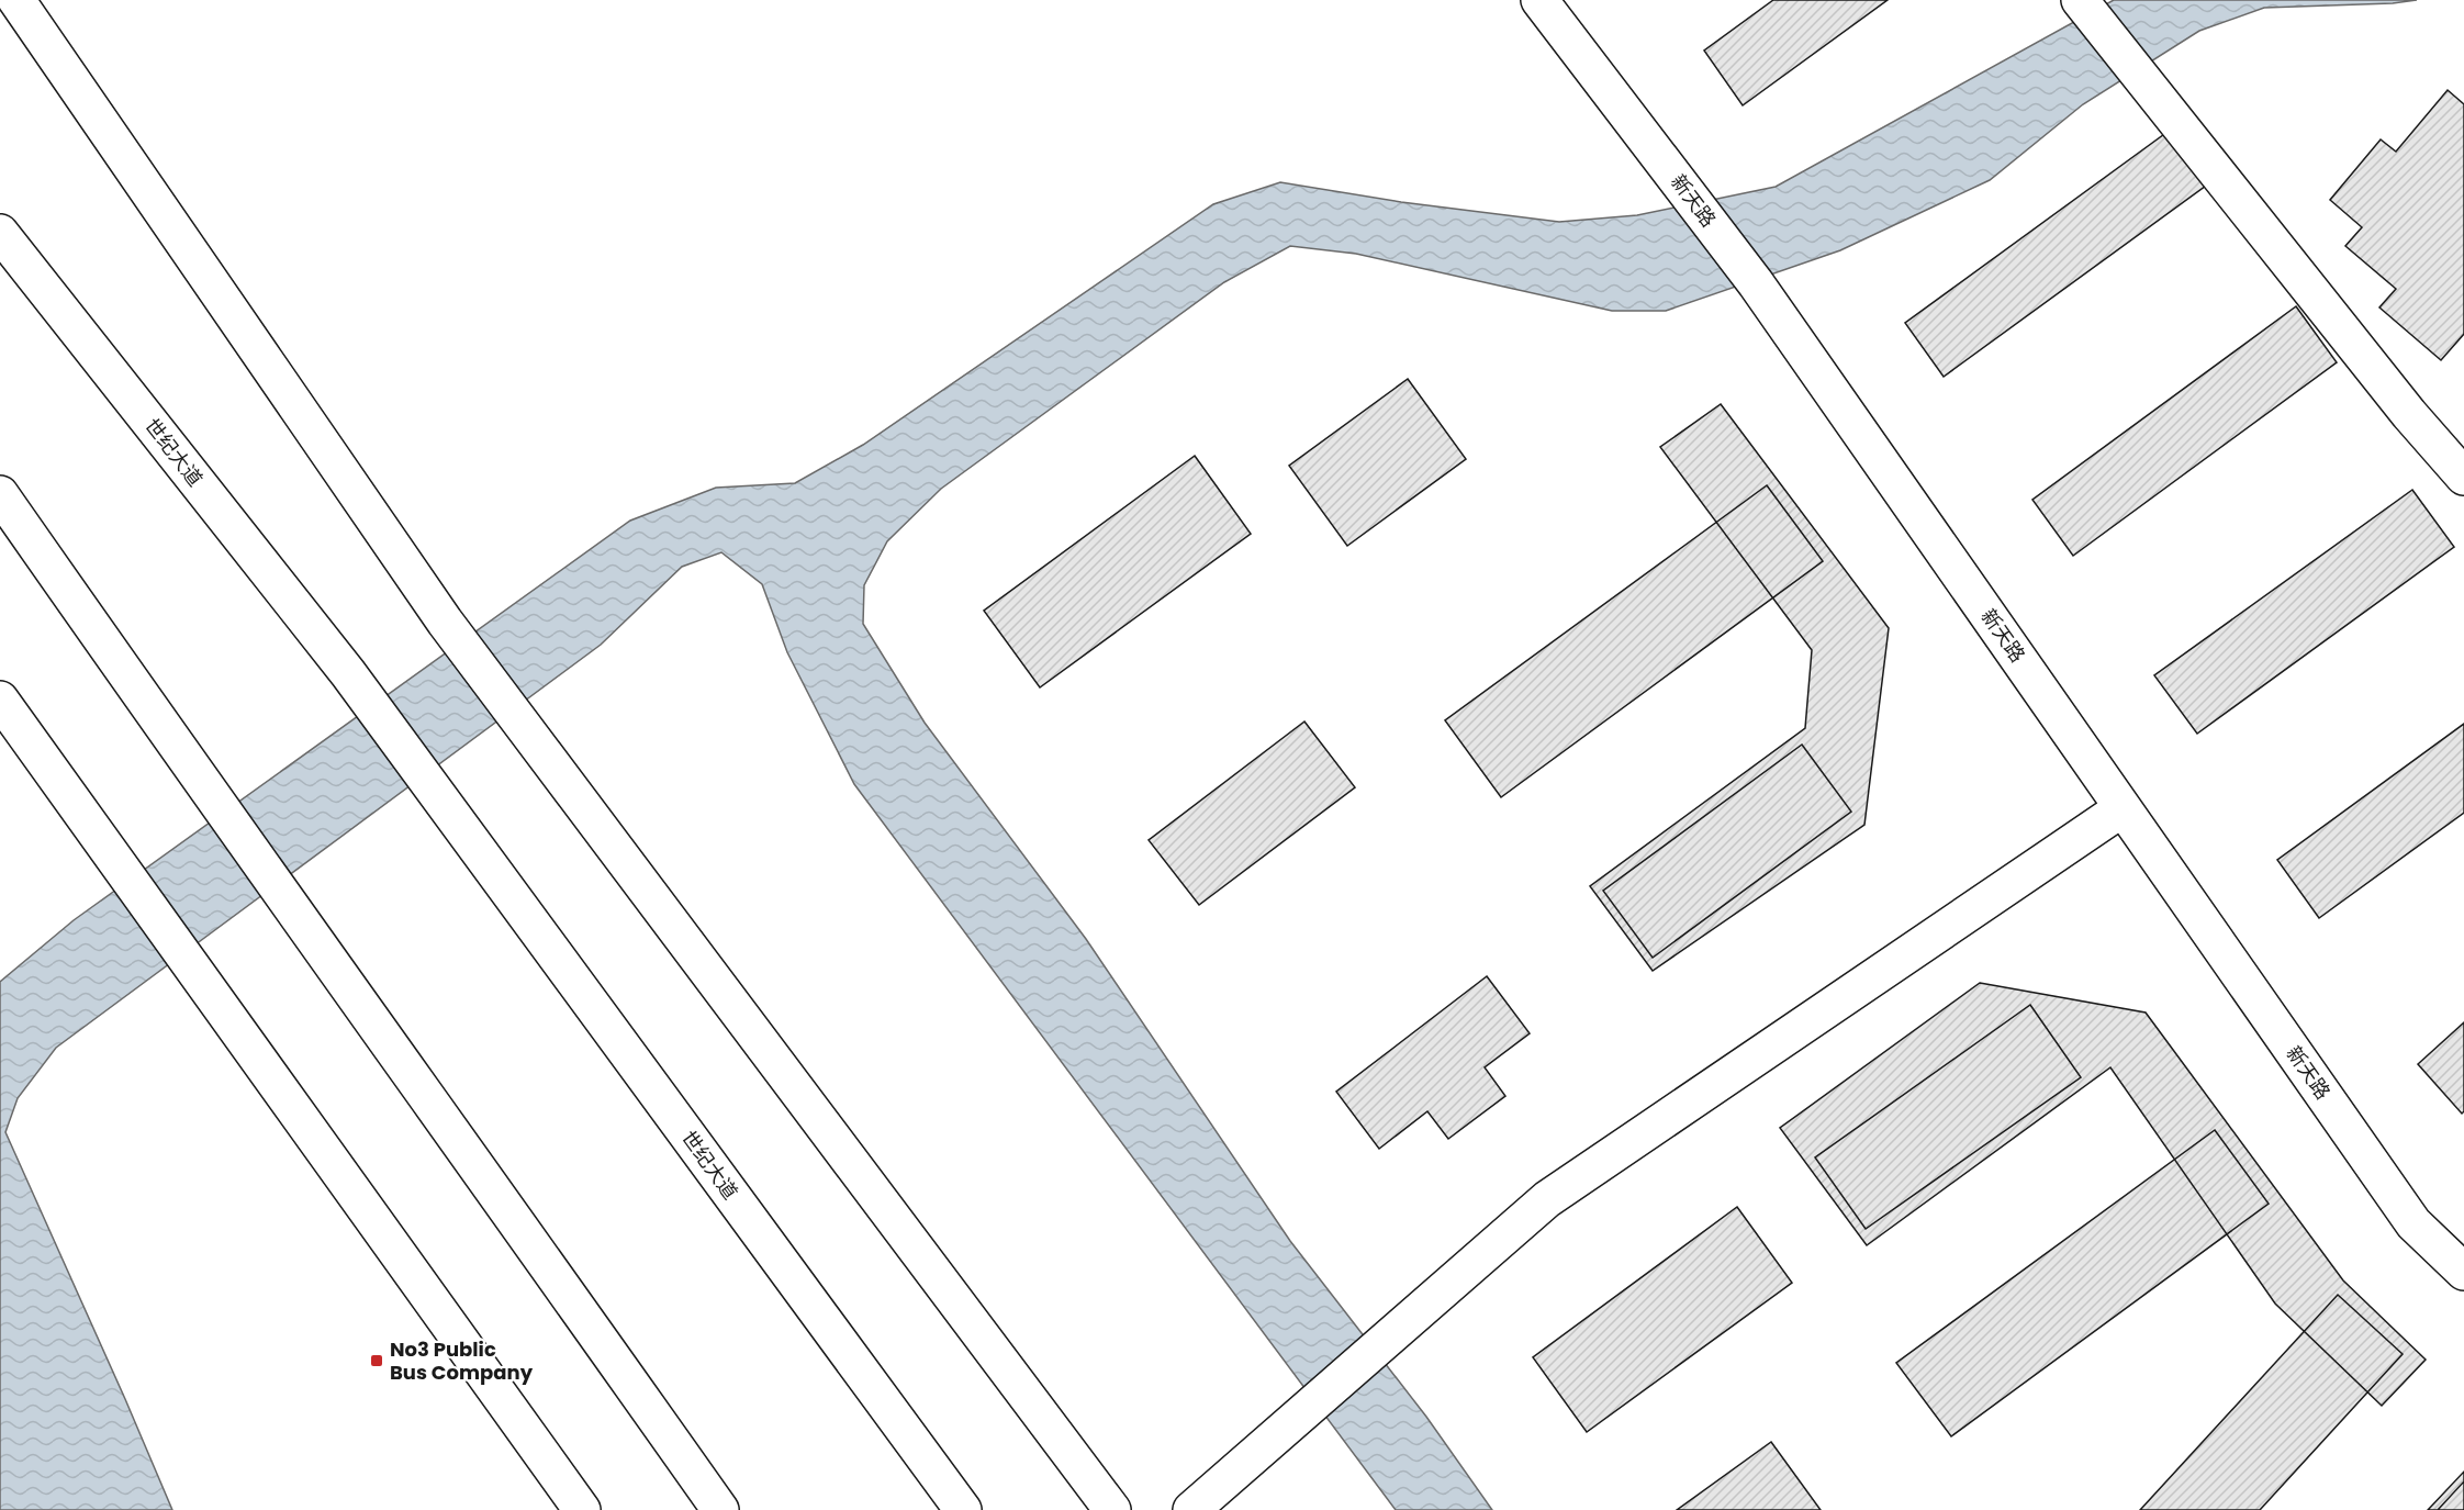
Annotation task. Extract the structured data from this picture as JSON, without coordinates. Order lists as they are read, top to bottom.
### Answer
{
  "streets": {
    "main road": ["新天路", "世纪大道"]
  },
  "places": {
    "transit": ["No3 Public Bus Company"]
  }
}
